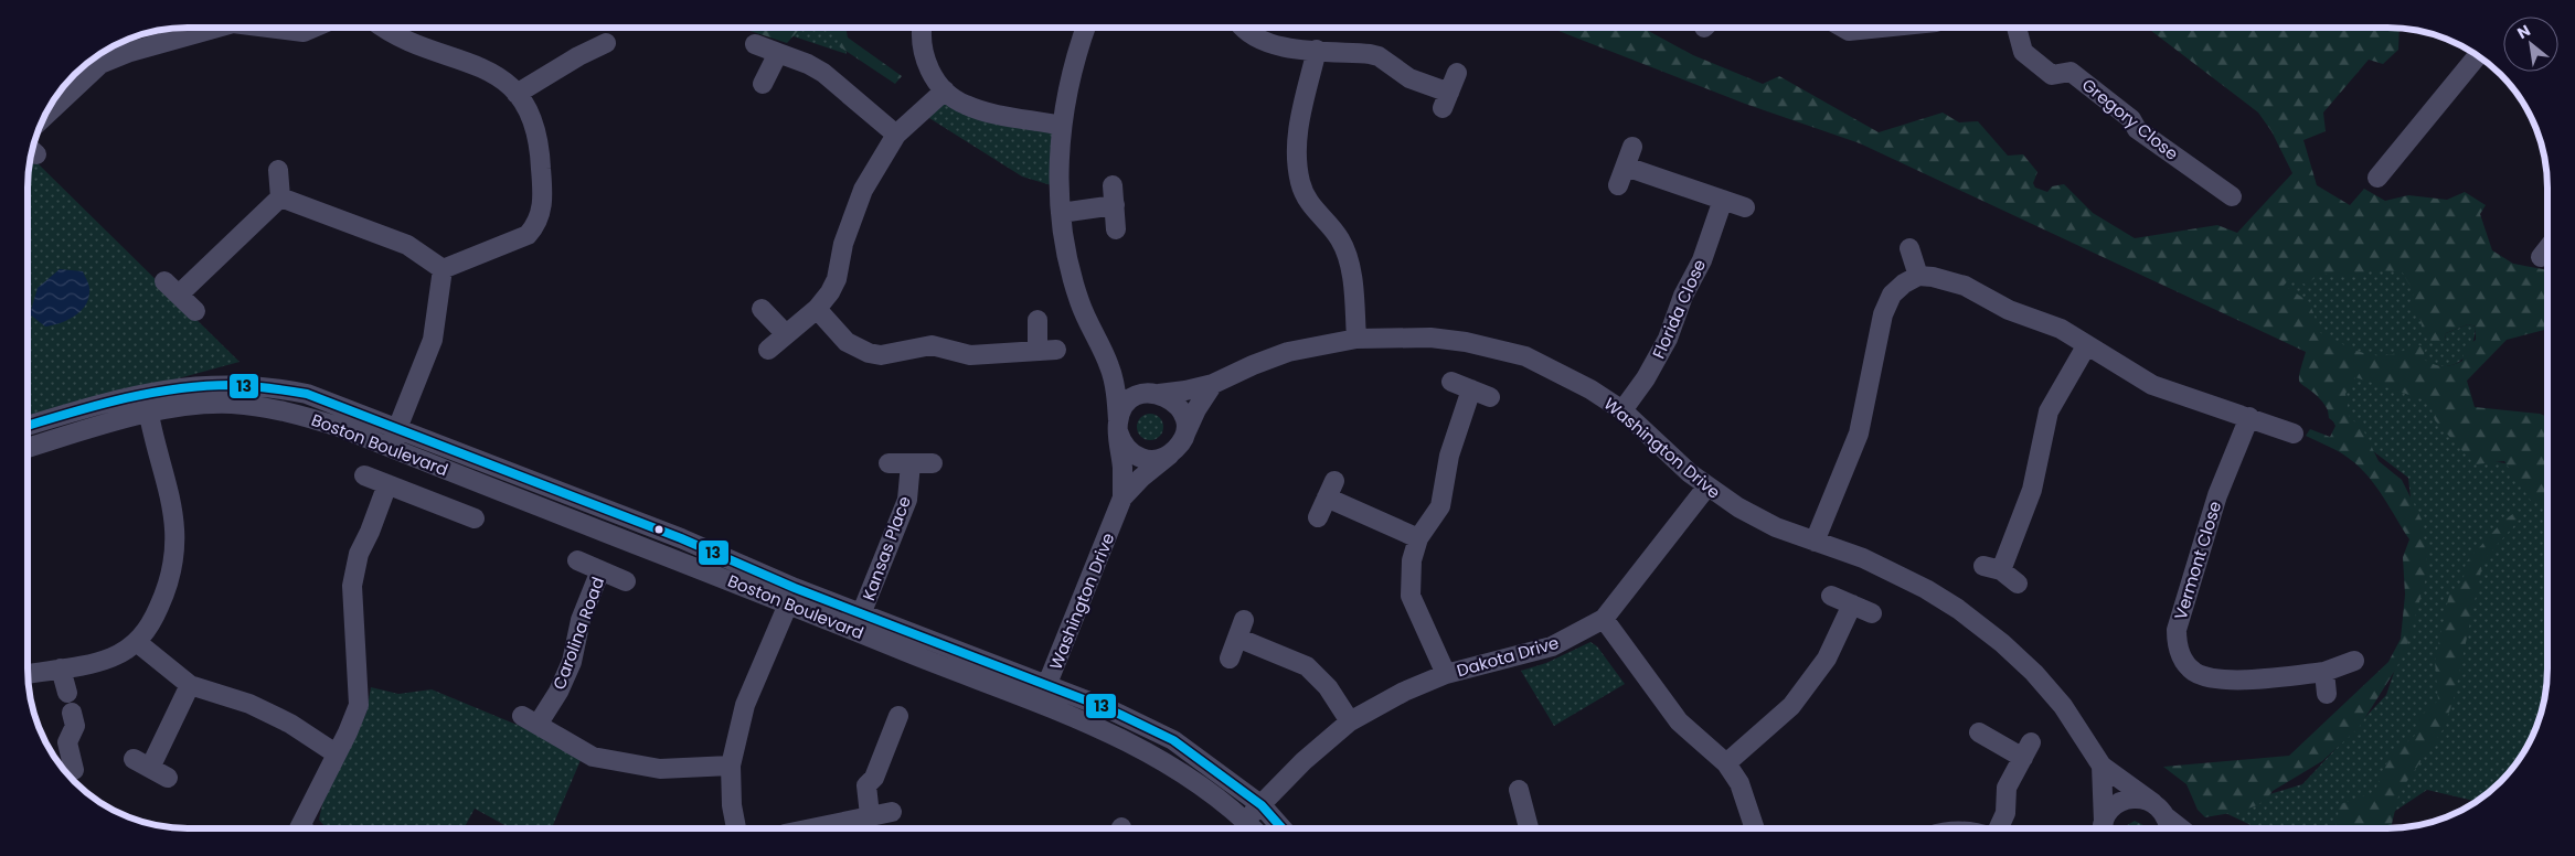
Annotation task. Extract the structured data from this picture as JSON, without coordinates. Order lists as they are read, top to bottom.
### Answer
{
  "streets": {
    "street": [
      "Gregory Close",
      "Florida Close",
      "Boston Boulevard",
      "Washington Drive",
      "Kansas Place",
      "Vermont Close",
      "Carolina Road",
      "Dakota Drive"
    ]
  },
  "crossings": [
    ["Florida Close", "Washington Drive"],
    ["Boston Boulevard", "Washington Drive"],
    ["Boston Boulevard", "Kansas Place"],
    ["Boston Boulevard", "Dakota Drive"],
    ["Washington Drive", "Dakota Drive"]
  ],
  "lines": ["transit line 13"],
  "north": "top left"
}
